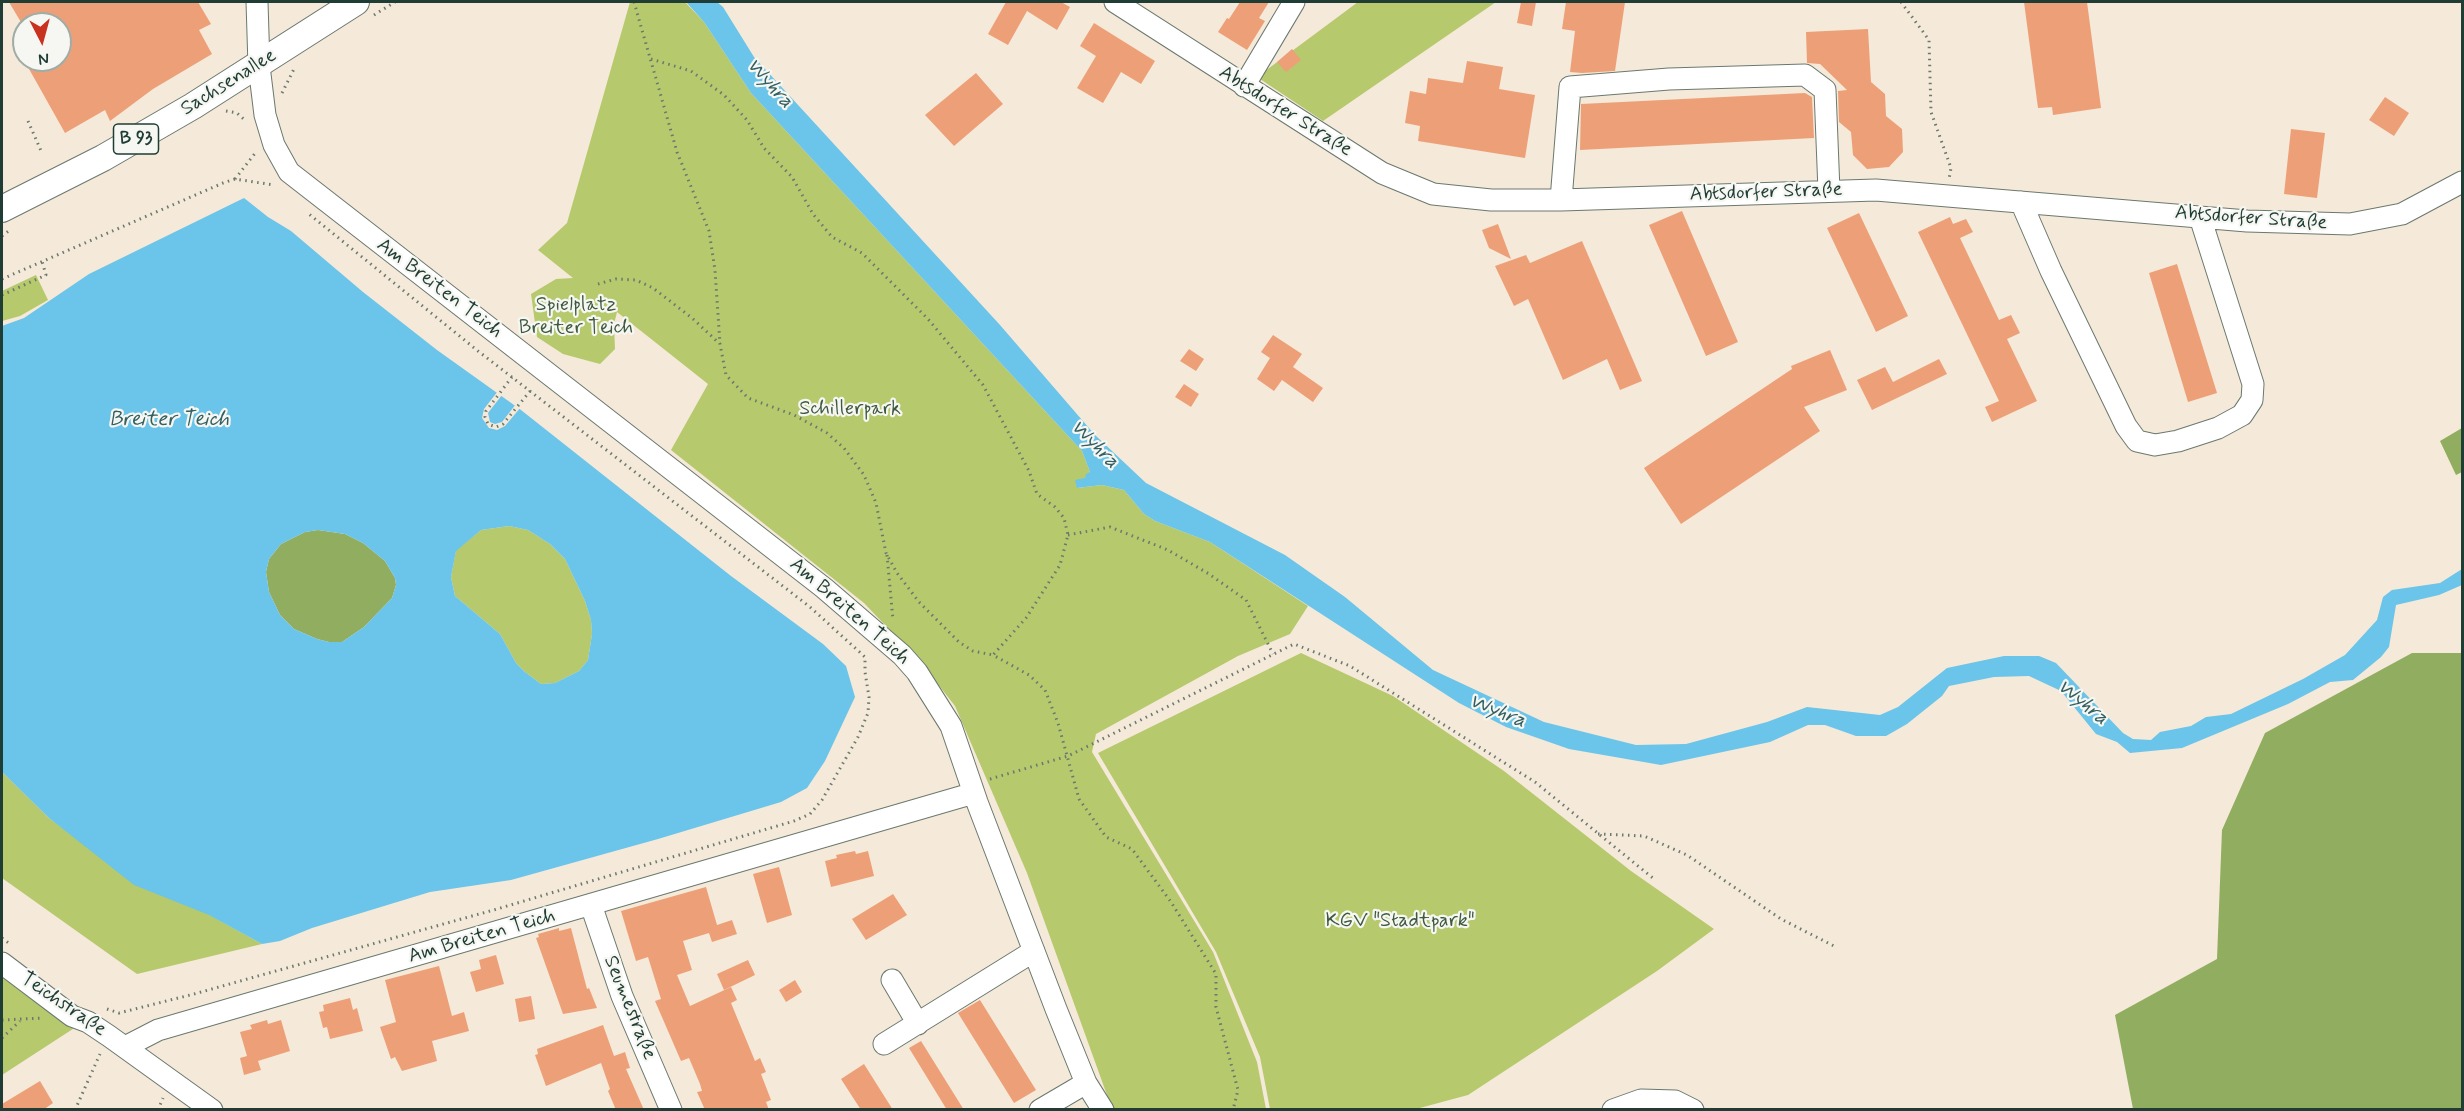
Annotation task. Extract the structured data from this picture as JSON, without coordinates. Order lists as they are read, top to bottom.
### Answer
{
  "streets": {
    "main road": ["Sachsenallee", "B 93"],
    "street": [
      "Abtsdorfer Straße",
      "Am Breiten Teich",
      "Teichstraße",
      "Seumestraße"
    ]
  },
  "crossings": [
    ["Sachsenallee", "Am Breiten Teich"],
    ["Am Breiten Teich", "Teichstraße"],
    ["Am Breiten Teich", "Seumestraße"]
  ],
  "water": ["Wyhra", "Breiter Teich"],
  "parks": ["Spielplatz Breiter Teich", "Schillerpark", "KGV \"Stadtpark\""],
  "north": "bottom"
}
